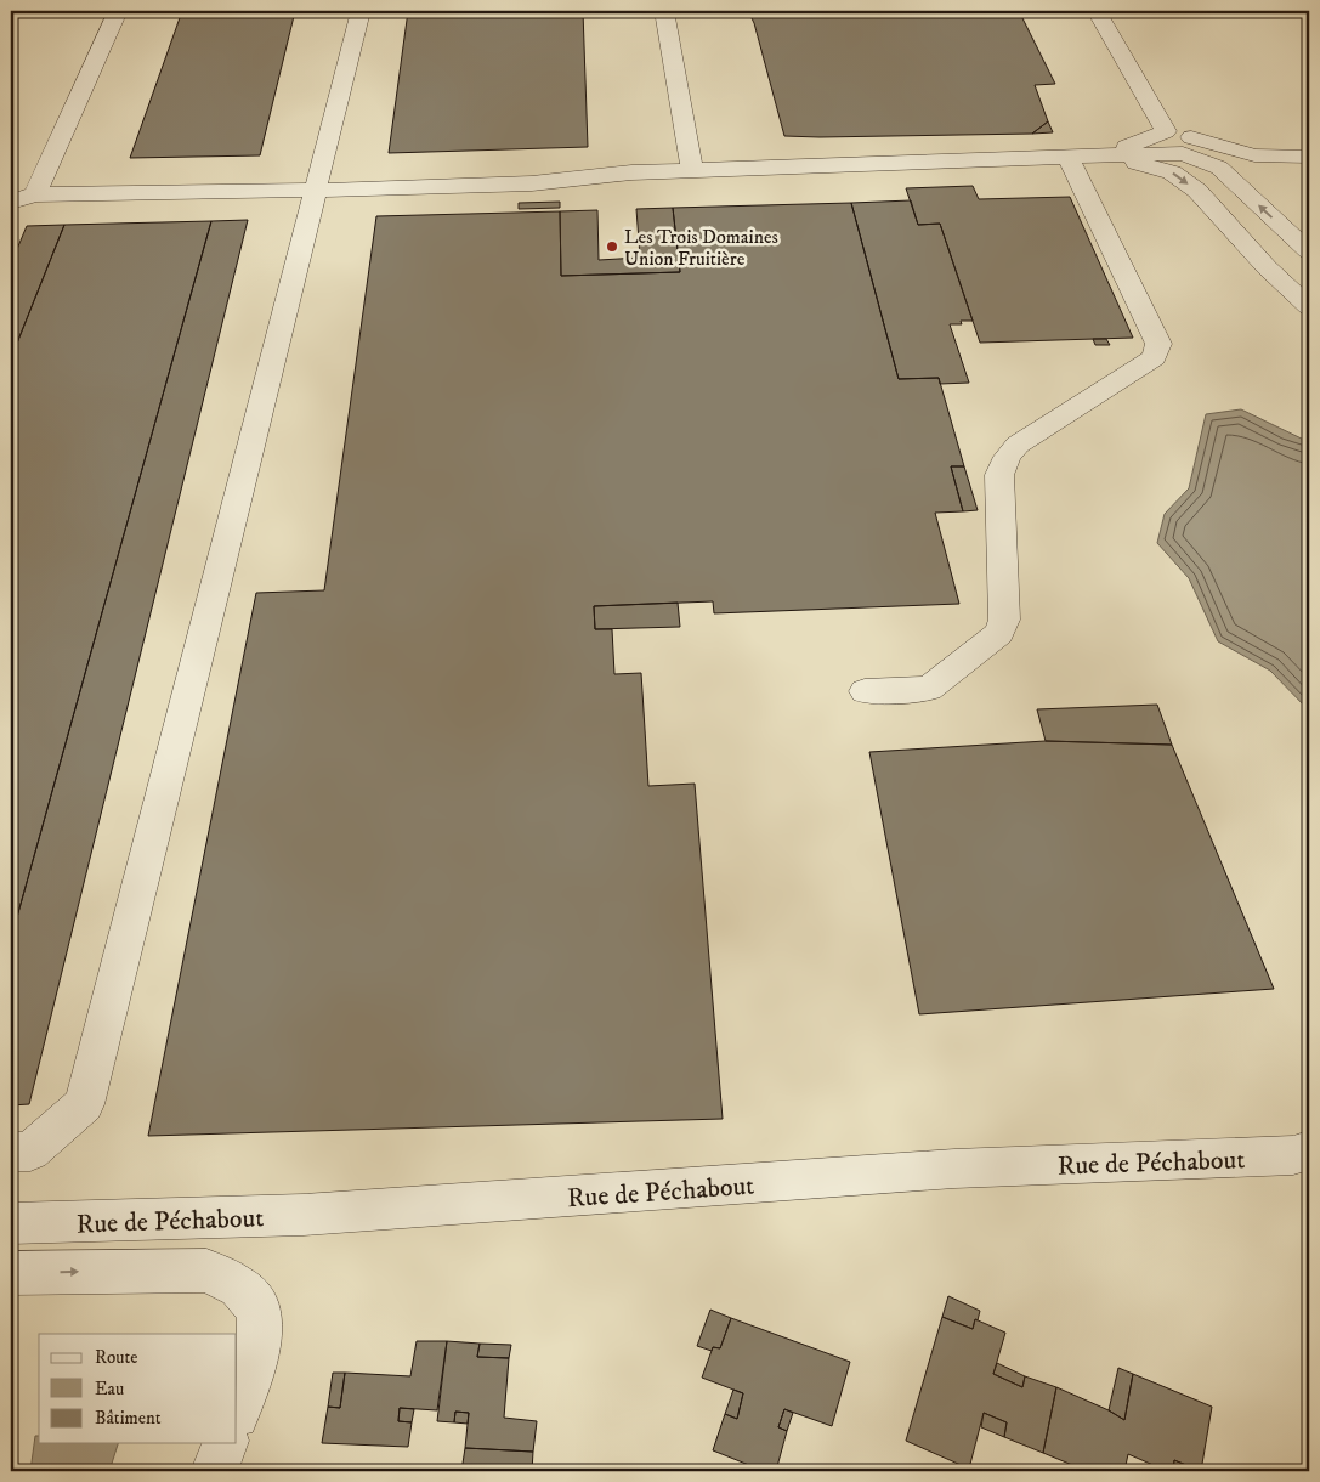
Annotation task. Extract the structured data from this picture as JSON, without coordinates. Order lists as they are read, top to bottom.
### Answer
{
  "streets": {
    "street": ["Rue de Péchabout"]
  },
  "places": ["Les Trois Domaines Union Fruitière"],
  "legend": ["Route", "Eau", "Bâtiment"]
}
